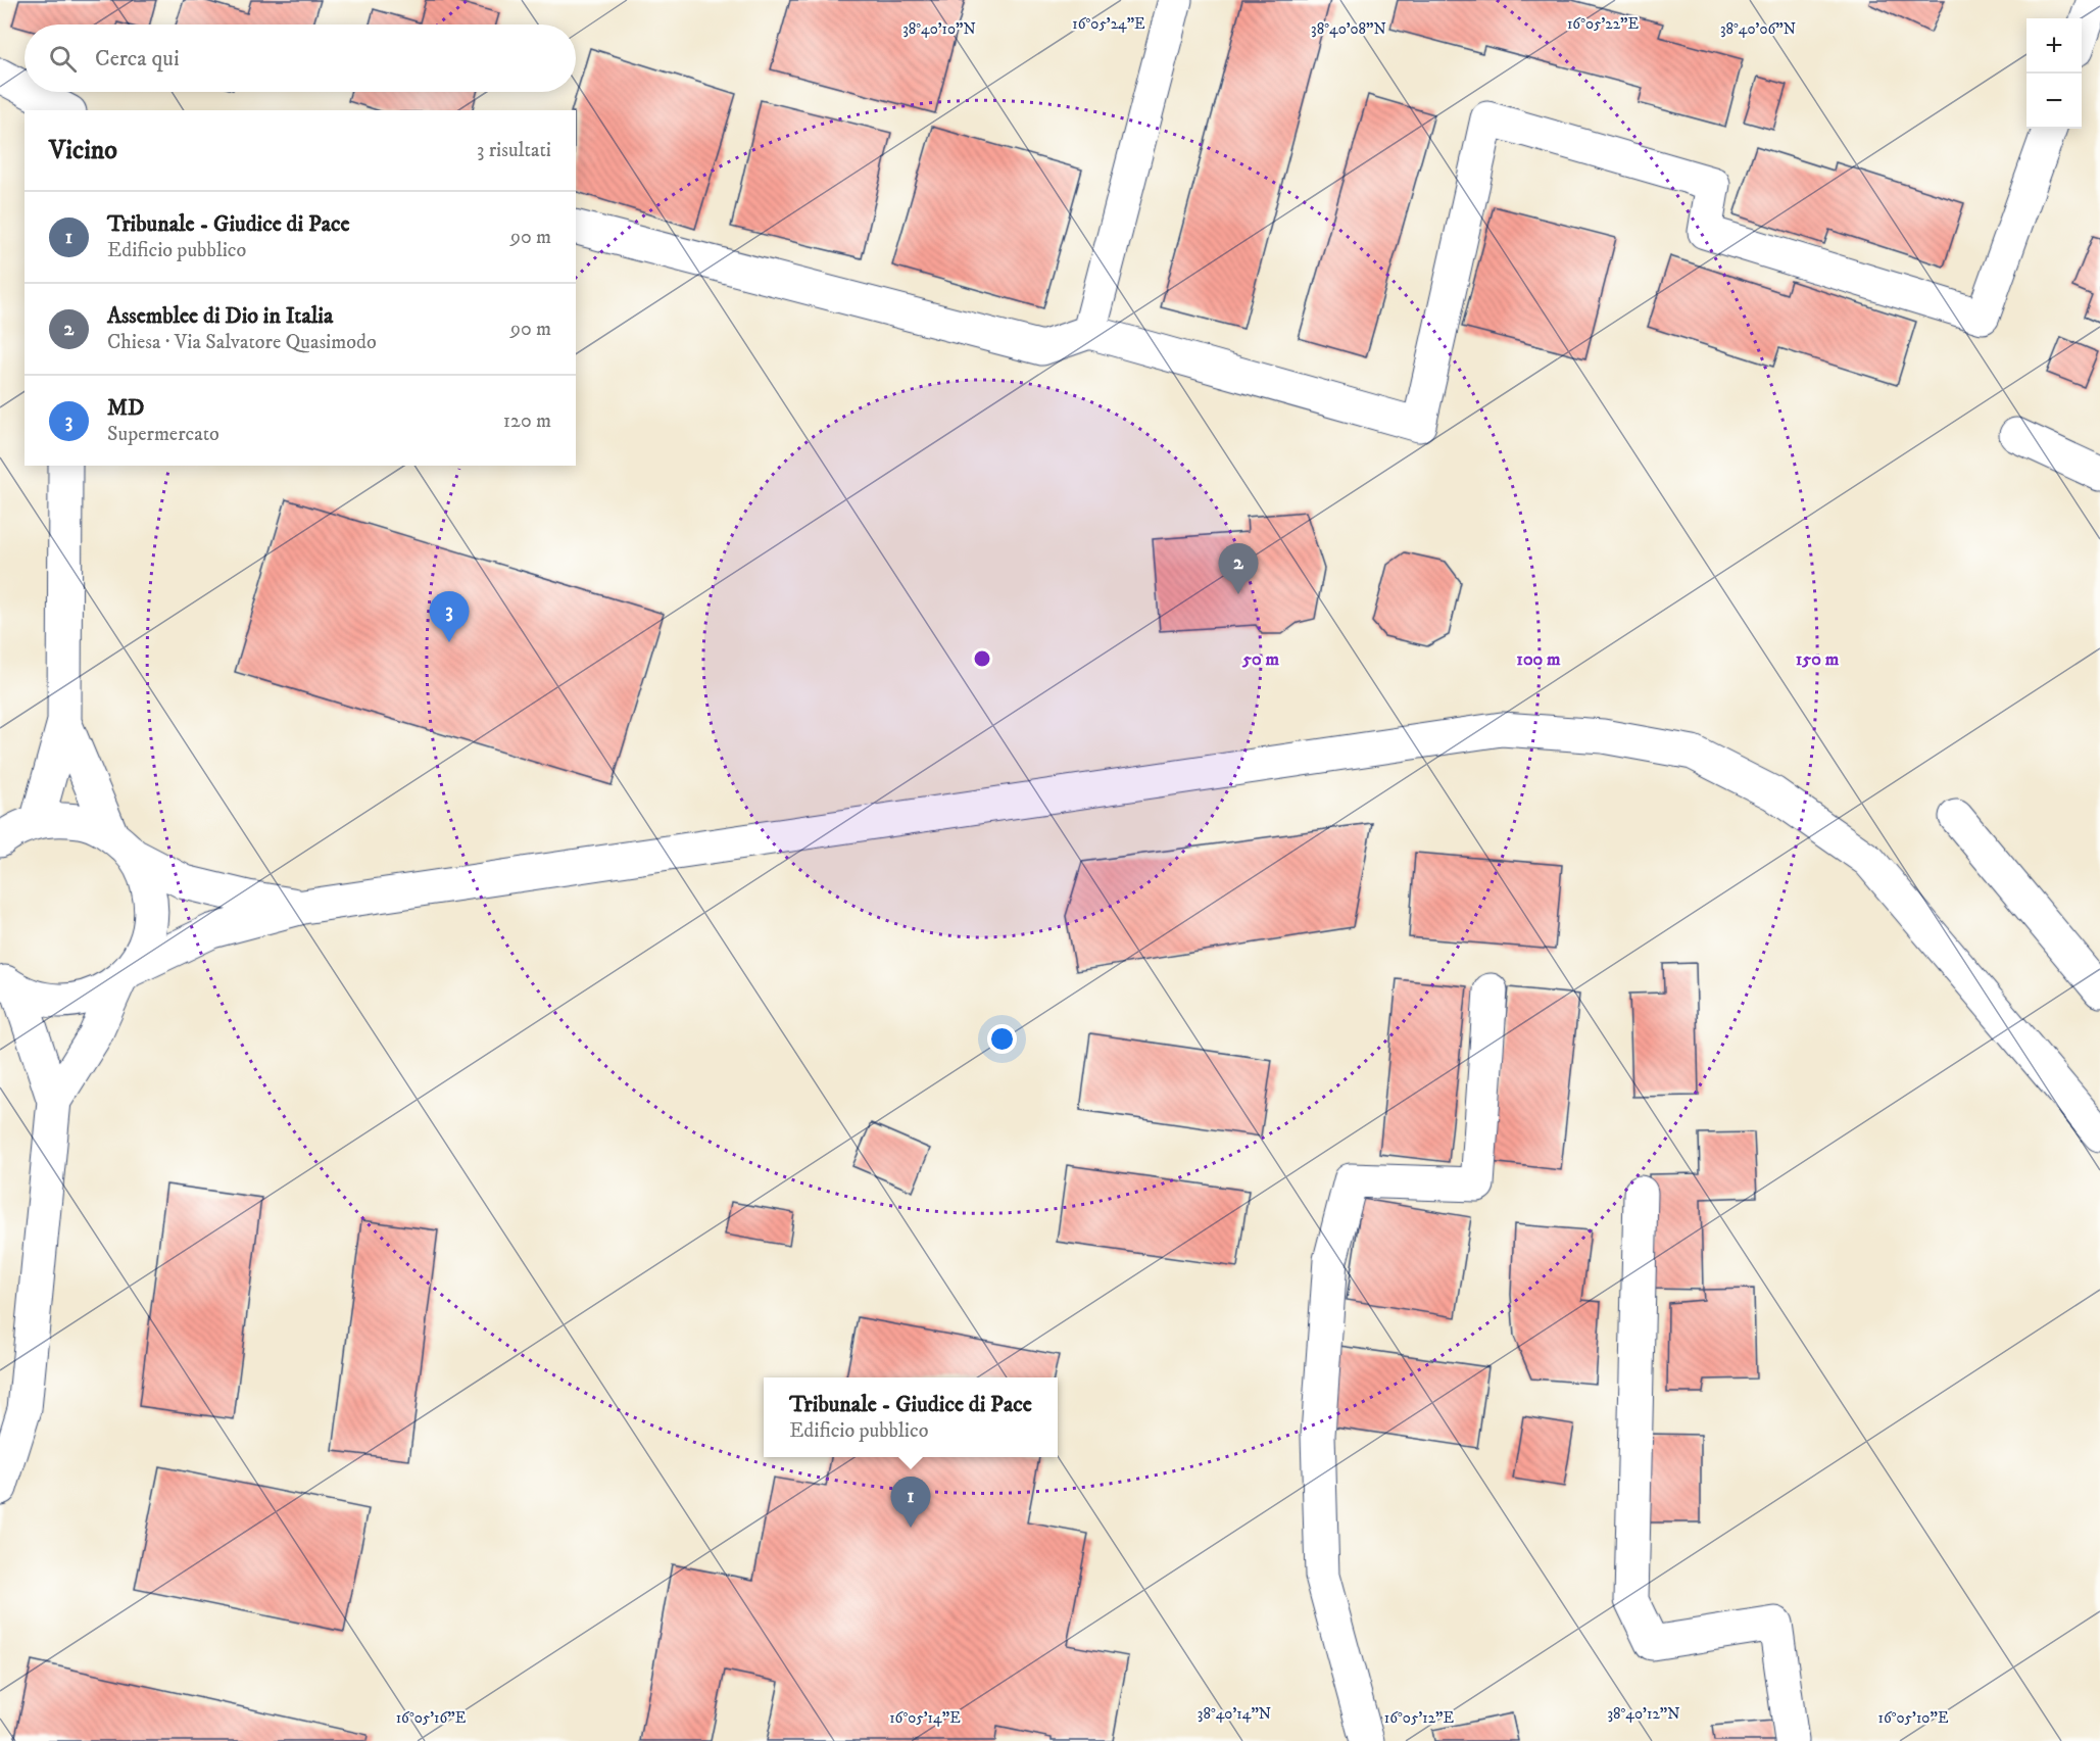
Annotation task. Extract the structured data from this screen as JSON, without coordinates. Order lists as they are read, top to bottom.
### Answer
{
  "page": {
    "map_buttons": ["+", "−"],
    "search": "Cerca qui",
    "heading": ["Vicino", "3 risultati"],
    "list": [
      {
        "mark": "1",
        "name": "Tribunale - Giudice di Pace",
        "note": "Edificio pubblico",
        "value": "90 m"
      },
      {
        "mark": "2",
        "name": "Assemblee di Dio in Italia",
        "note": "Chiesa · Via Salvatore Quasimodo",
        "value": "90 m"
      },
      {
        "mark": "3",
        "name": "MD",
        "note": "Supermercato",
        "value": "120 m"
      }
    ],
    "pins": ["2", "3", "1"],
    "popup": ["Tribunale - Giudice di Pace", "Edificio pubblico"]
  },
  "coordinates": [
    "16°05'24\"E",
    "16°05'22\"E",
    "38°40'10\"N",
    "38°40'08\"N",
    "38°40'06\"N",
    "38°40'14\"N",
    "38°40'12\"N",
    "16°05'16\"E",
    "16°05'14\"E",
    "16°05'12\"E",
    "16°05'10\"E"
  ],
  "rings": ["50 m", "100 m", "150 m"]
}
